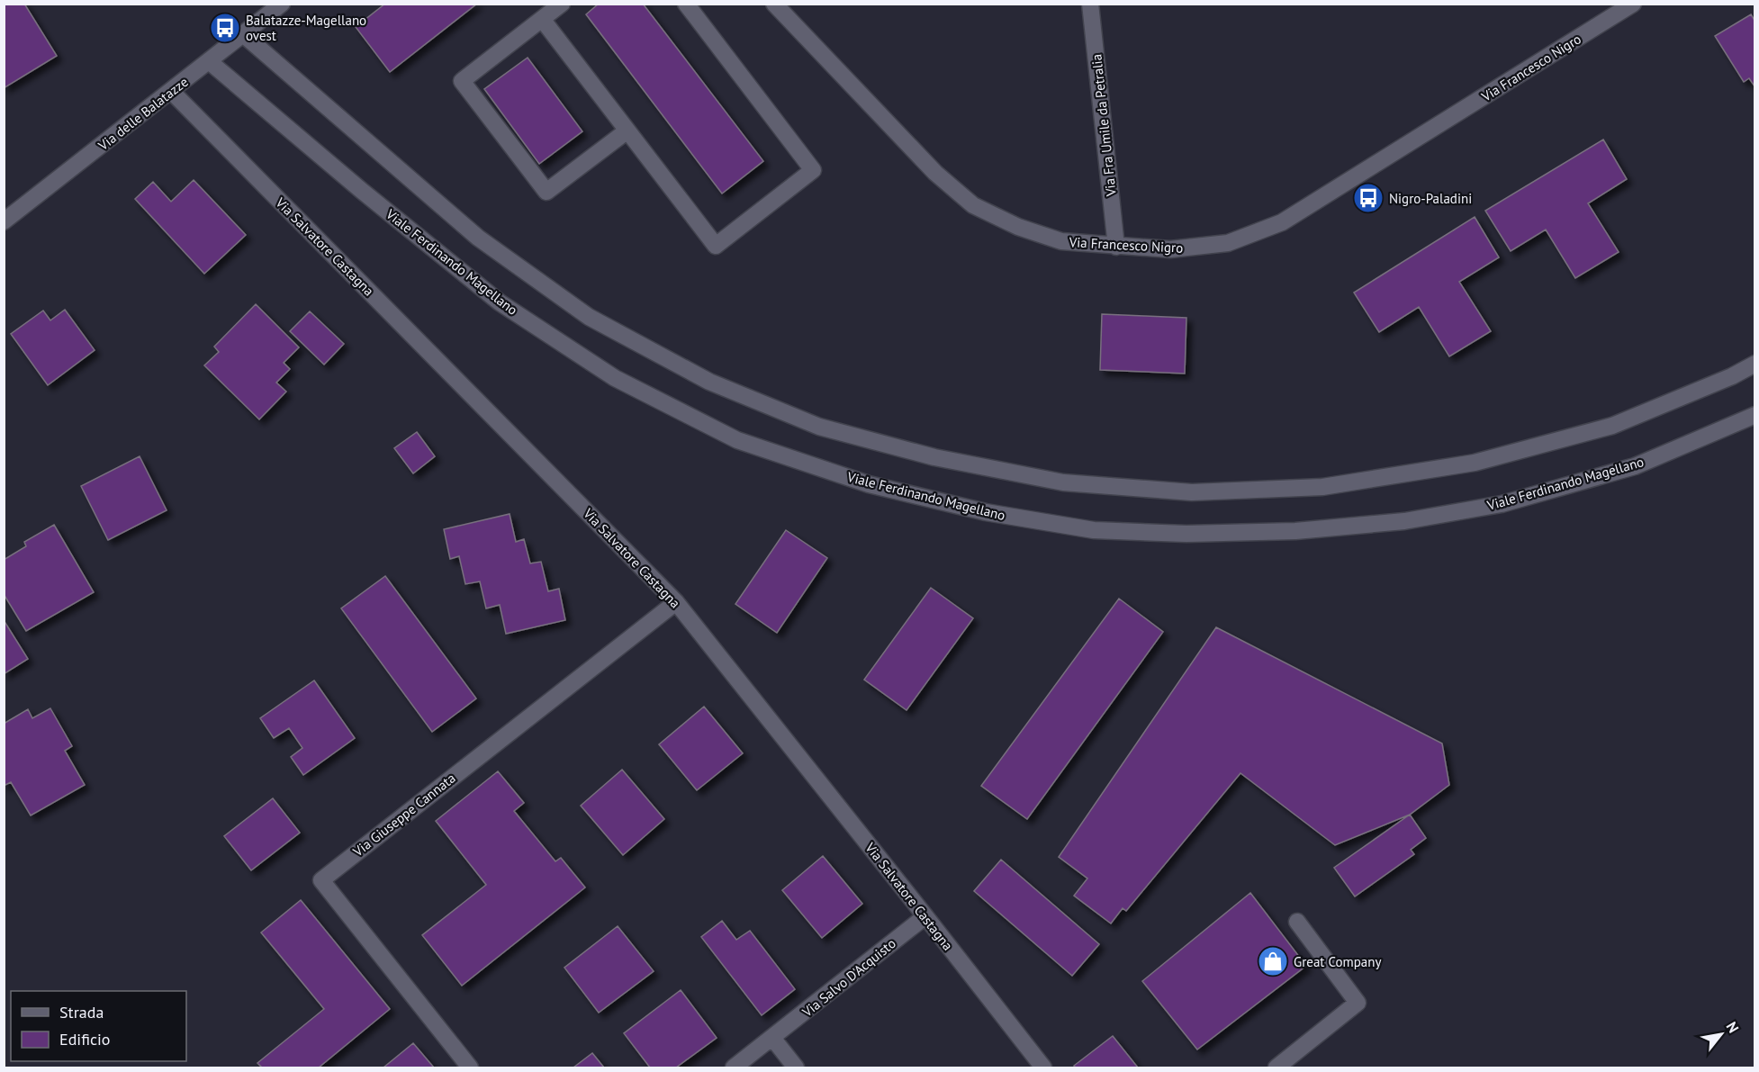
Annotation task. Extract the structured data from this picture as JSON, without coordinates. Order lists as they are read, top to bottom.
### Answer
{
  "streets": {
    "street": [
      "Via Francesco Nigro",
      "Via delle Balatazze",
      "Via Fra Umile da Petralia",
      "Via Salvatore Castagna",
      "Viale Ferdinando Magellano",
      "Via Giuseppe Cannata",
      "Via Salvo D'Acquisto"
    ]
  },
  "crossings": [
    ["Via Francesco Nigro", "Via Fra Umile da Petralia"],
    ["Via delle Balatazze", "Via Salvatore Castagna"],
    ["Via delle Balatazze", "Viale Ferdinando Magellano"],
    ["Via Salvatore Castagna", "Via Giuseppe Cannata"],
    ["Via Salvatore Castagna", "Via Salvo D'Acquisto"]
  ],
  "places": {
    "bus stop": ["Balatazze-Magellano ovest", "Nigro-Paladini"],
    "shop": ["Great Company"]
  },
  "legend": ["Strada", "Edificio"],
  "north": "top right"
}
